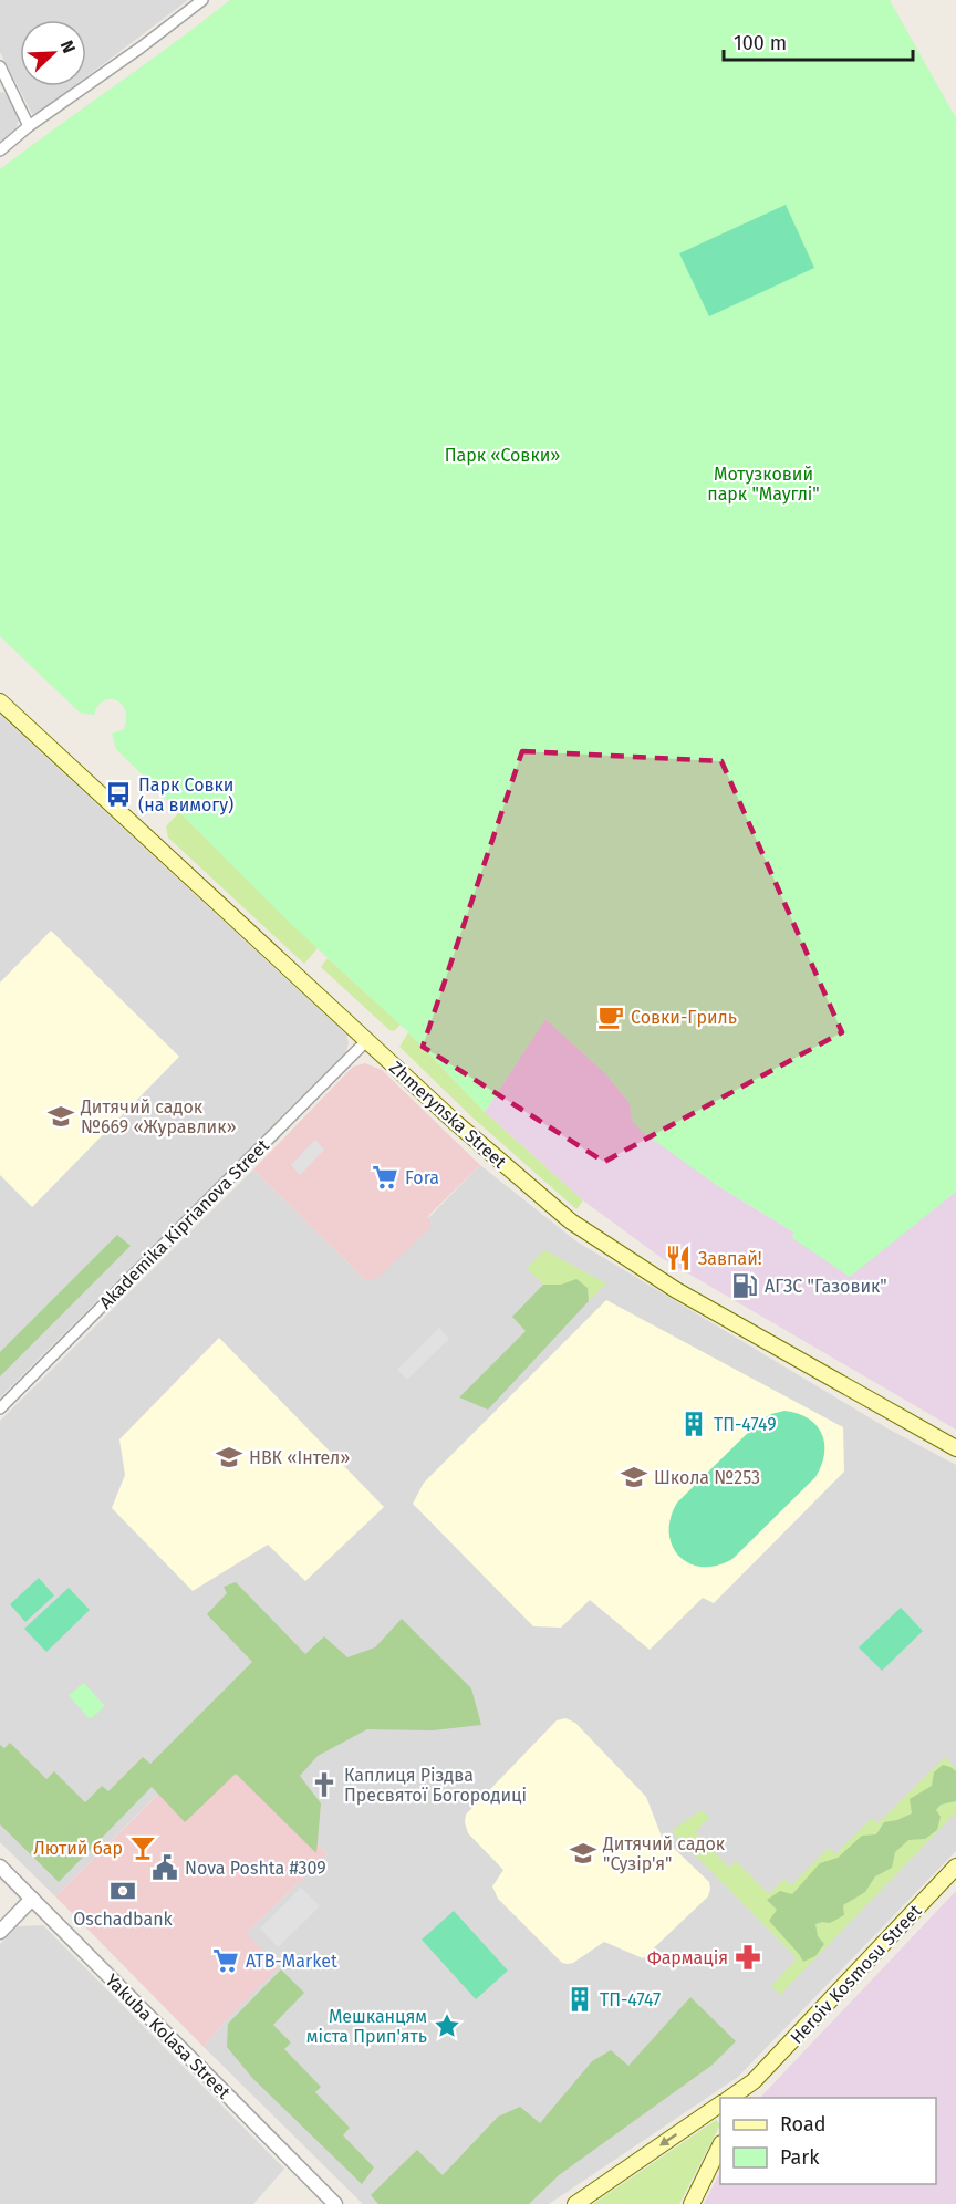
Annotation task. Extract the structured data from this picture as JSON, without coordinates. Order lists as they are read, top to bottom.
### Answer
{
  "streets": {
    "main road": ["Zhmerynska Street", "Heroiv Kosmosu Street"],
    "street": ["Akademika Kiprianova Street", "Yakuba Kolasa Street"]
  },
  "crossings": [
    ["Zhmerynska Street", "Akademika Kiprianova Street"]
  ],
  "parks": ["Парк «Совки»", "Мотузковий парк \"Мауглі\""],
  "places": {
    "bus stop": ["Парк Совки (на вимогу)"],
    "cafe": ["Совки-Гриль"],
    "school or university": [
      "Дитячий садок №669 «Журавлик»",
      "НВК «Інтел»",
      "Школа №253",
      "Дитячий садок \"Сузір'я\""
    ],
    "supermarket": ["Fora", "ATB-Market"],
    "restaurant": ["Завпай!"],
    "fuel station": ["АГЗС \"Газовик\""],
    "building": ["ТП-4749", "ТП-4747"],
    "church": ["Каплиця Різдва Пресвятої Богородиці"],
    "bar": ["Лютий бар"],
    "public building": ["Nova Poshta #309"],
    "bank": ["Oschadbank"],
    "pharmacy": ["Фармація"],
    "place": ["Мешканцям міста Прип'ять"]
  },
  "legend": ["Road", "Park"],
  "scale_bar": "100 m",
  "north": "top right"
}
